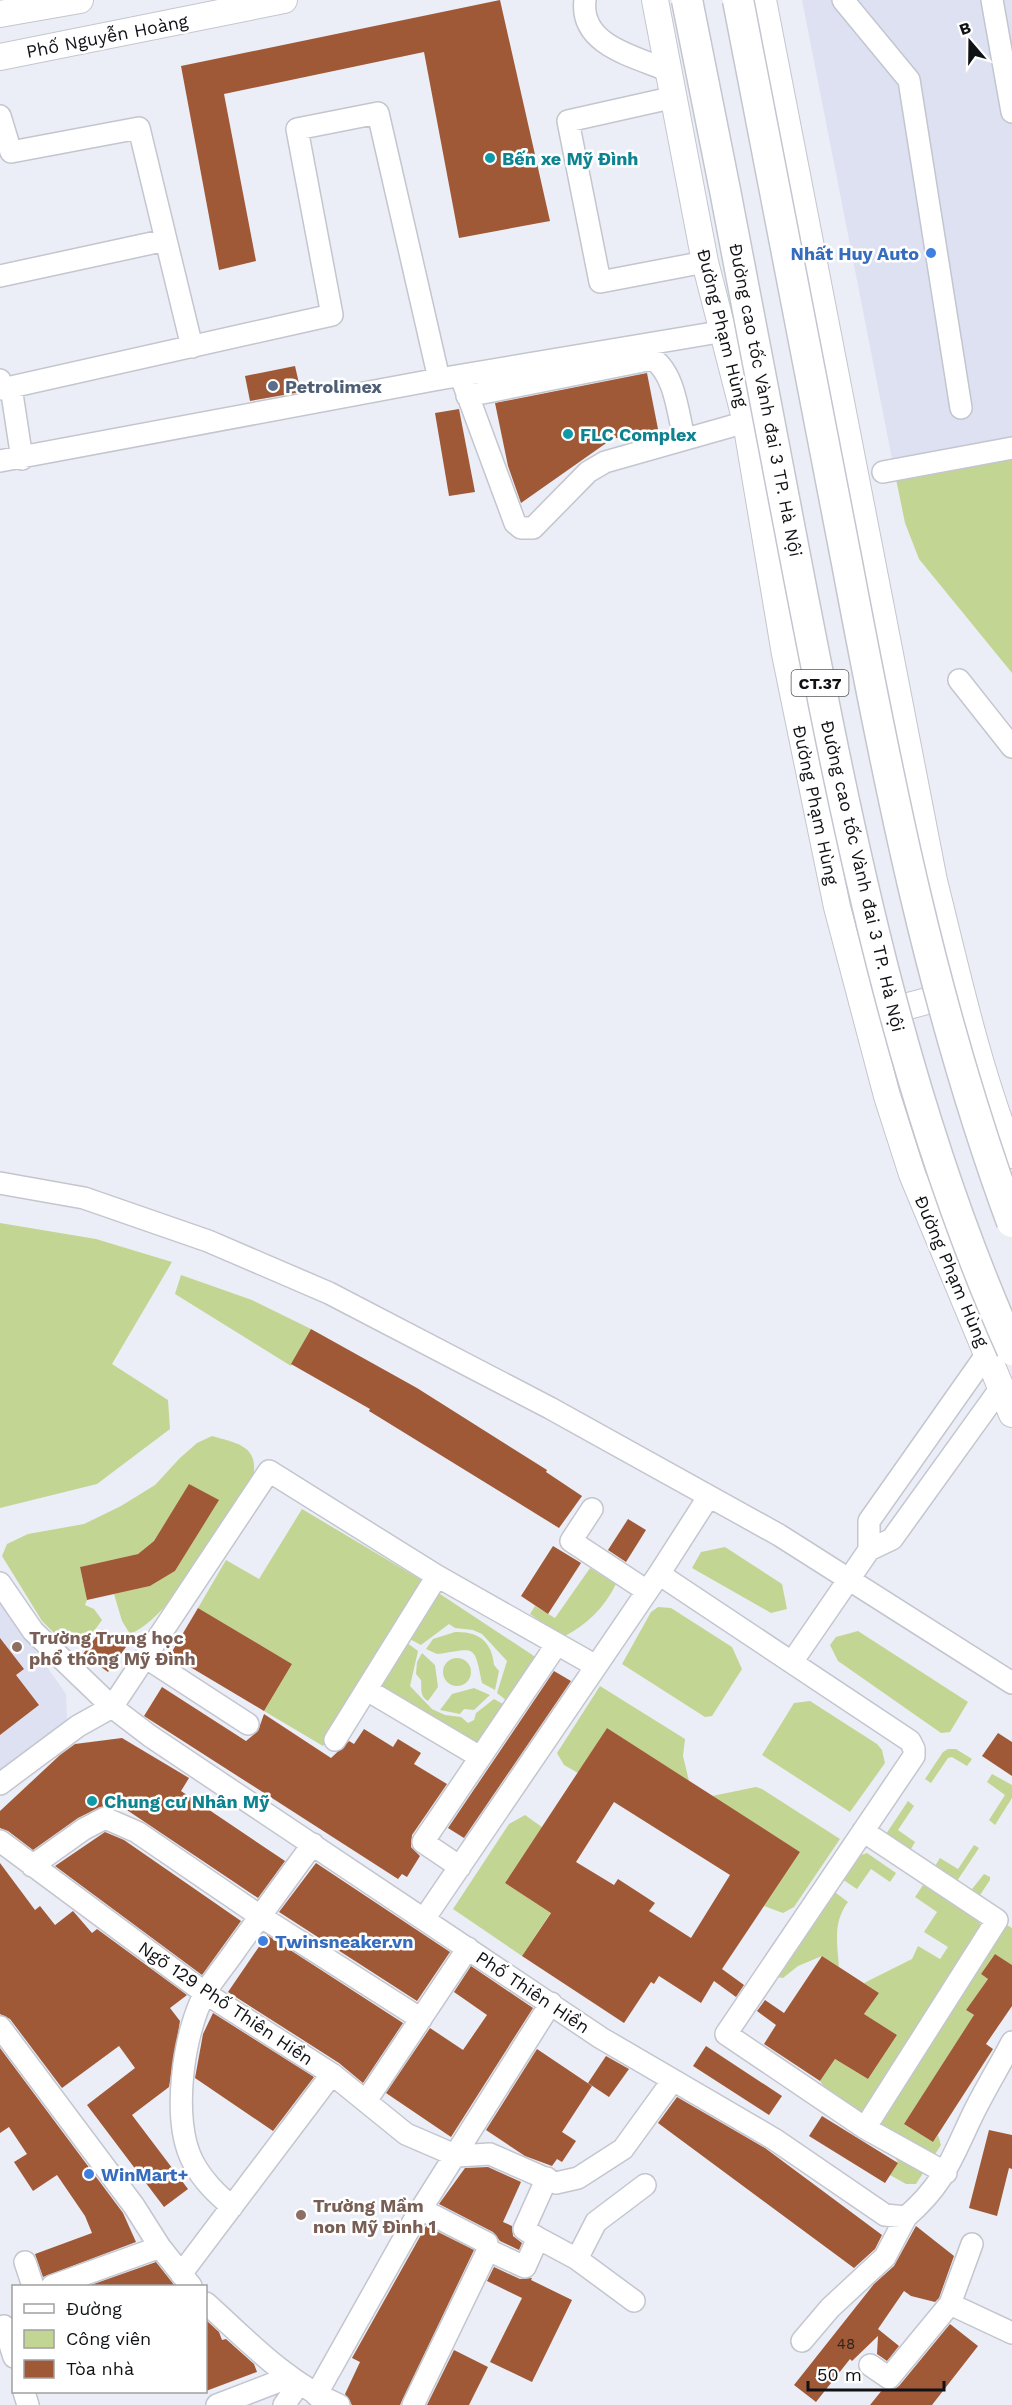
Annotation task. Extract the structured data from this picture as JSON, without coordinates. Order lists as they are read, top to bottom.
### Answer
{
  "streets": {
    "highway": ["Đường cao tốc Vành đai 3 TP. Hà Nội", "CT.37"],
    "main road": ["Phố Nguyễn Hoàng", "Đường Phạm Hùng"],
    "street": ["Phố Thiên Hiền", "Ngõ 129 Phố Thiên Hiền"]
  },
  "crossings": [
    ["Đường Phạm Hùng", "Đường cao tốc Vành đai 3 TP. Hà Nội"]
  ],
  "places": [
    "Bến xe Mỹ Đình",
    "Nhất Huy Auto",
    "Petrolimex",
    "FLC Complex",
    "Trường Trung học phổ thông Mỹ Đình",
    "Chung cư Nhân Mỹ",
    "Twinsneaker.vn",
    "WinMart+",
    "Trường Mầm non Mỹ Đình 1"
  ],
  "house_numbers": ["48"],
  "legend": ["Đường", "Công viên", "Tòa nhà"],
  "scale_bar": "50 m",
  "north": "top"
}
